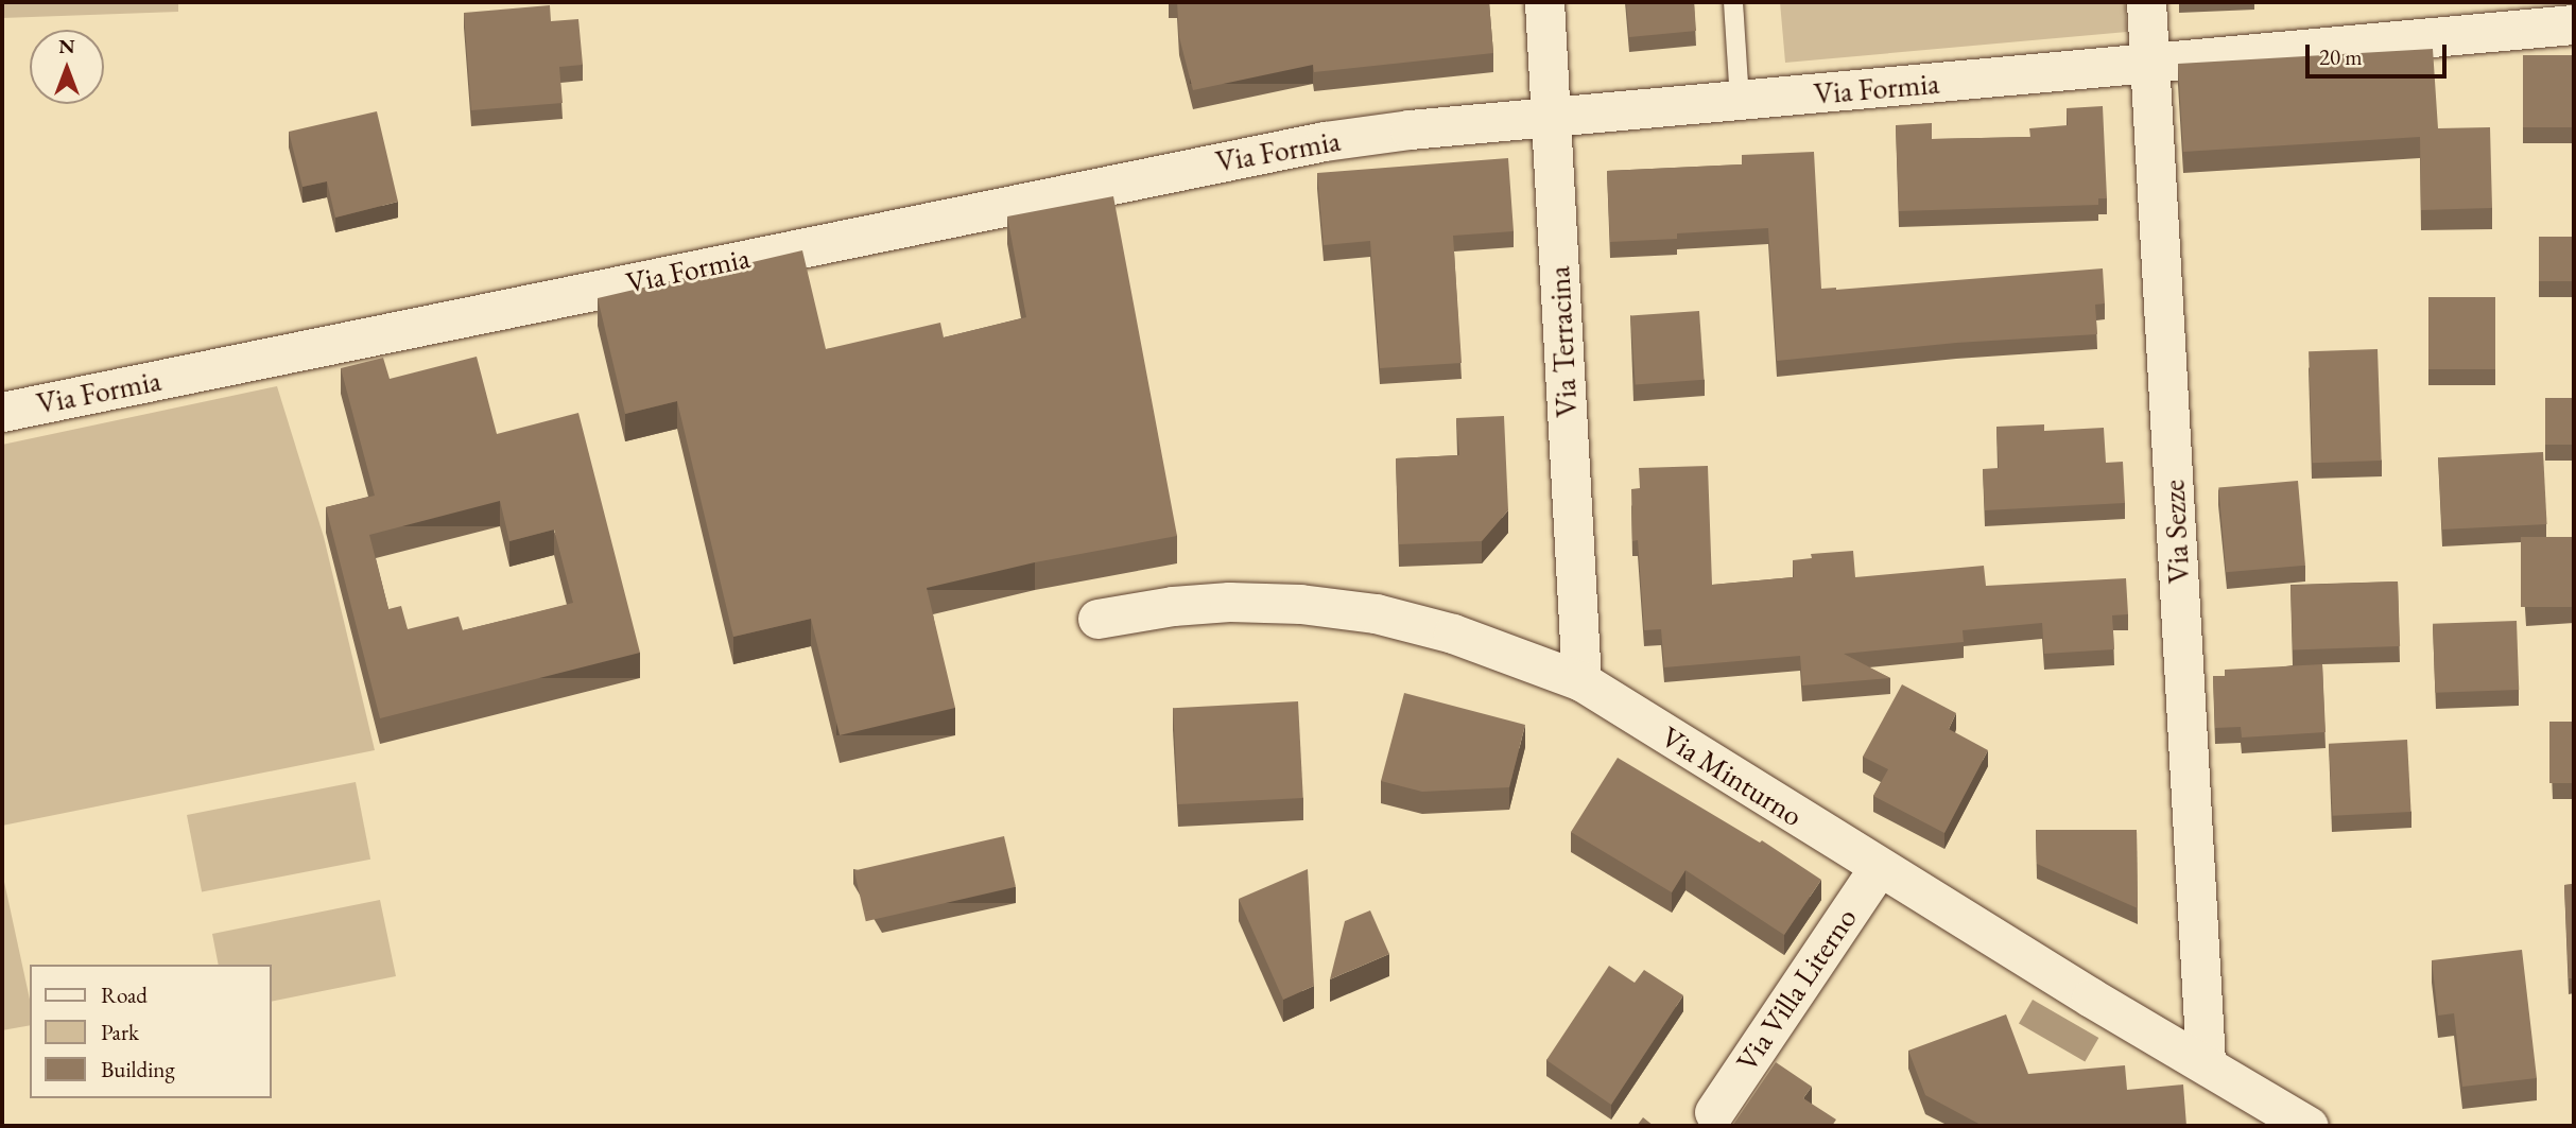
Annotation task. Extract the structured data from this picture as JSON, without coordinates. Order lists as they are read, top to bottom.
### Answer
{
  "streets": {
    "street": [
      "Via Formia",
      "Via Terracina",
      "Via Sezze",
      "Via Minturno",
      "Via Villa Literno"
    ]
  },
  "crossings": [
    ["Via Formia", "Via Terracina"],
    ["Via Formia", "Via Sezze"],
    ["Via Terracina", "Via Minturno"],
    ["Via Sezze", "Via Minturno"],
    ["Via Minturno", "Via Villa Literno"]
  ],
  "legend": ["Road", "Park", "Building"],
  "scale_bar": "20 m",
  "north": "top"
}
